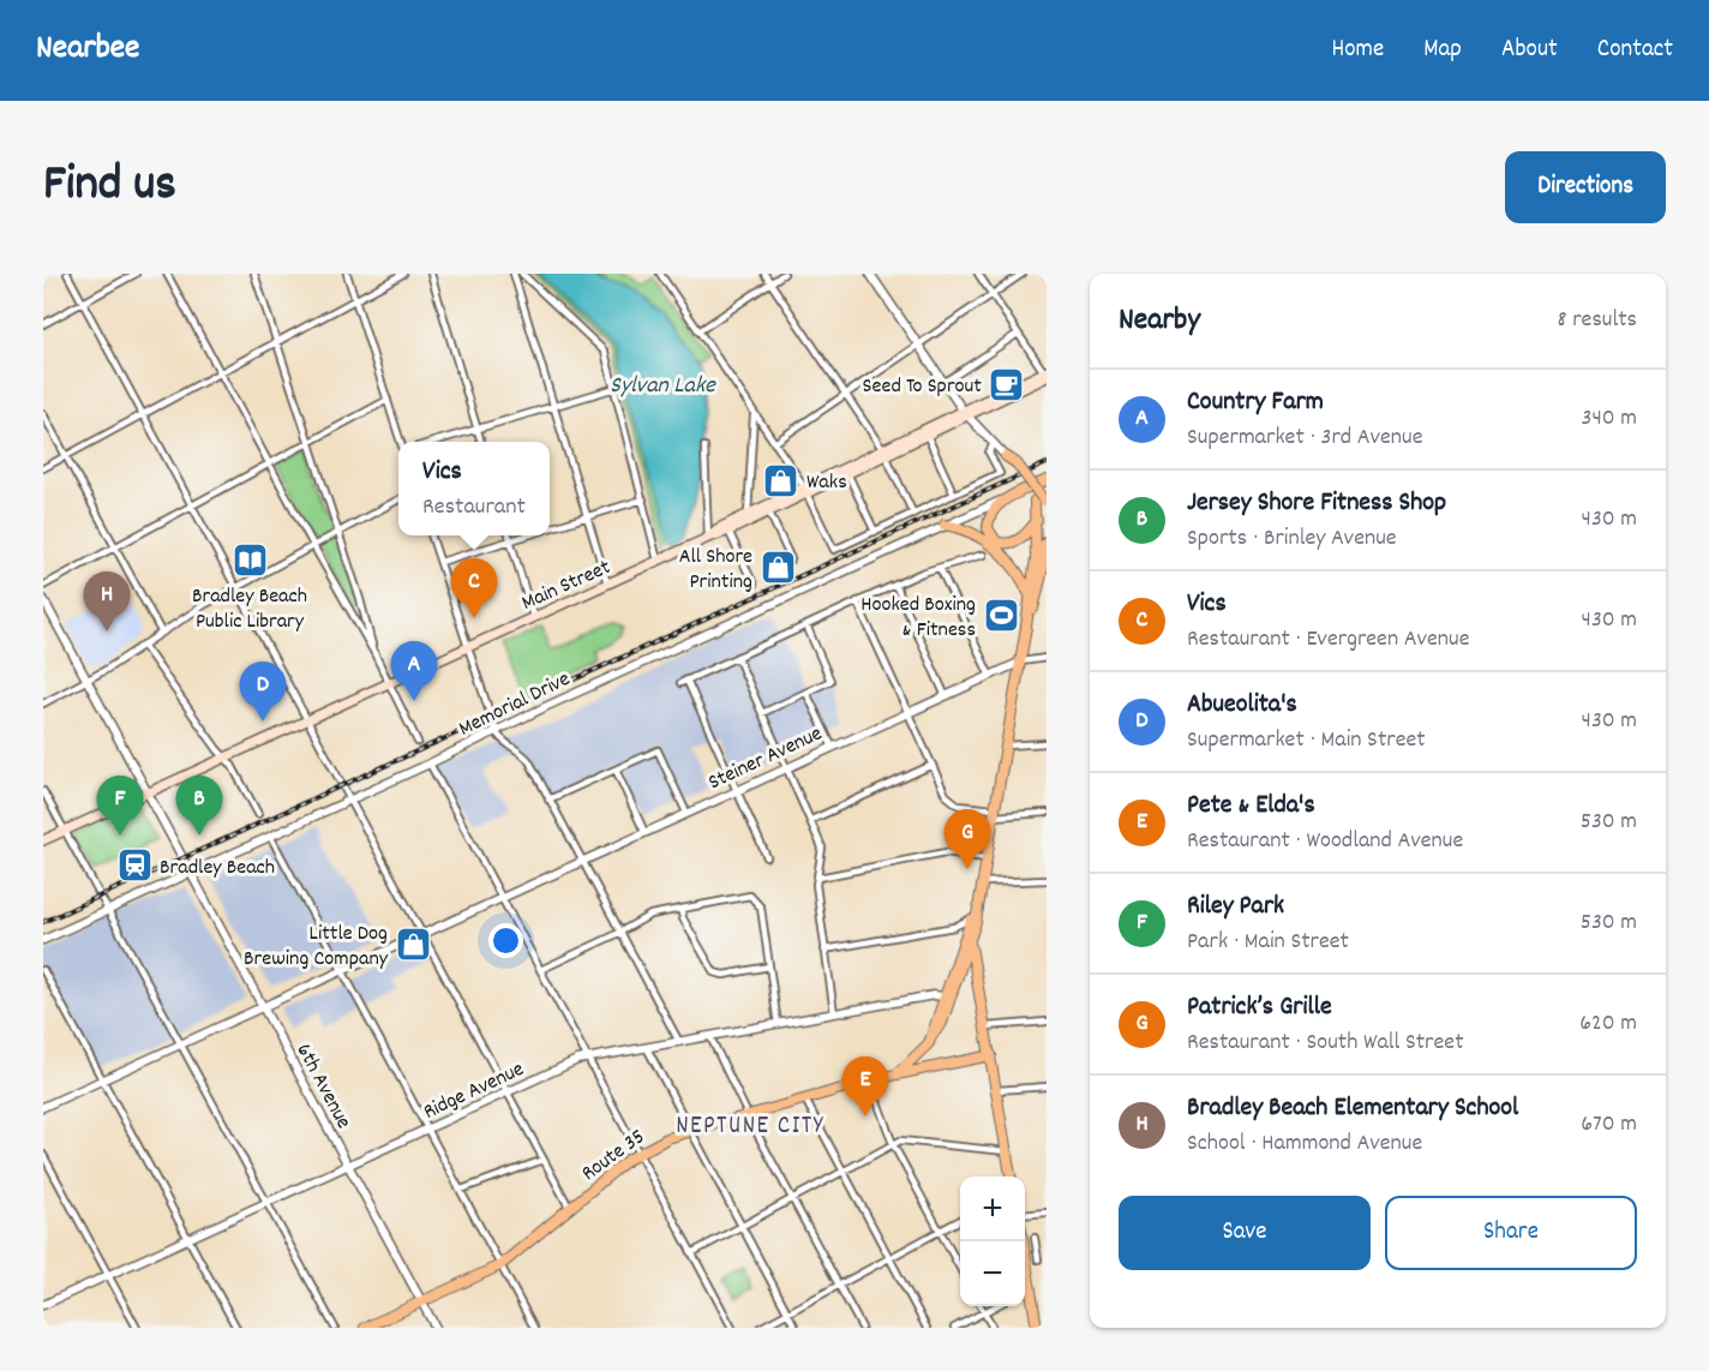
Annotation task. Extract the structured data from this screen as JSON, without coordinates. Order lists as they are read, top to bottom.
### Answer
{
  "streets": {
    "main road": ["Main Street", "Route 35"],
    "street": [
      "Memorial Drive",
      "Steiner Avenue",
      "6th Avenue",
      "Ridge Avenue"
    ]
  },
  "crossings": [
    ["Main Street", "6th Avenue"],
    ["Memorial Drive", "6th Avenue"],
    ["Steiner Avenue", "6th Avenue"],
    ["6th Avenue", "Ridge Avenue"],
    ["6th Avenue", "Route 35"]
  ],
  "districts": ["NEPTUNE CITY"],
  "water": ["Sylvan Lake"],
  "places": {
    "cafe": ["Seed To Sprout"],
    "shop": ["Waks", "All Shore Printing", "Little Dog Brewing Company"],
    "library": ["Bradley Beach Public Library"],
    "sports": ["Hooked Boxing & Fitness"],
    "station": ["Bradley Beach"]
  },
  "page": {
    "header": "Nearbee",
    "nav": [
      "Home",
      "Map",
      "About",
      "Contact"
    ],
    "title": "Find us",
    "buttons": [
      "Directions",
      ["Save", "Share"]
    ],
    "heading": ["Nearby", "8 results"],
    "list": [
      {
        "mark": "A",
        "name": "Country Farm",
        "note": "Supermarket · 3rd Avenue",
        "value": "340 m"
      },
      {
        "mark": "B",
        "name": "Jersey Shore Fitness Shop",
        "note": "Sports · Brinley Avenue",
        "value": "430 m"
      },
      {
        "mark": "C",
        "name": "Vics",
        "note": "Restaurant · Evergreen Avenue",
        "value": "430 m"
      },
      {
        "mark": "D",
        "name": "Abueolita's",
        "note": "Supermarket · Main Street",
        "value": "430 m"
      },
      {
        "mark": "E",
        "name": "Pete & Elda's",
        "note": "Restaurant · Woodland Avenue",
        "value": "530 m"
      },
      {
        "mark": "F",
        "name": "Riley Park",
        "note": "Park · Main Street",
        "value": "530 m"
      },
      {
        "mark": "G",
        "name": "Patrick’s Grille",
        "note": "Restaurant · South Wall Street",
        "value": "620 m"
      },
      {
        "mark": "H",
        "name": "Bradley Beach Elementary School",
        "note": "School · Hammond Avenue",
        "value": "670 m"
      }
    ],
    "popup": ["Vics", "Restaurant"],
    "pins": [
      "C",
      "H",
      "A",
      "D",
      "B",
      "F",
      "G",
      "E"
    ],
    "map_buttons": ["+", "−"]
  }
}
